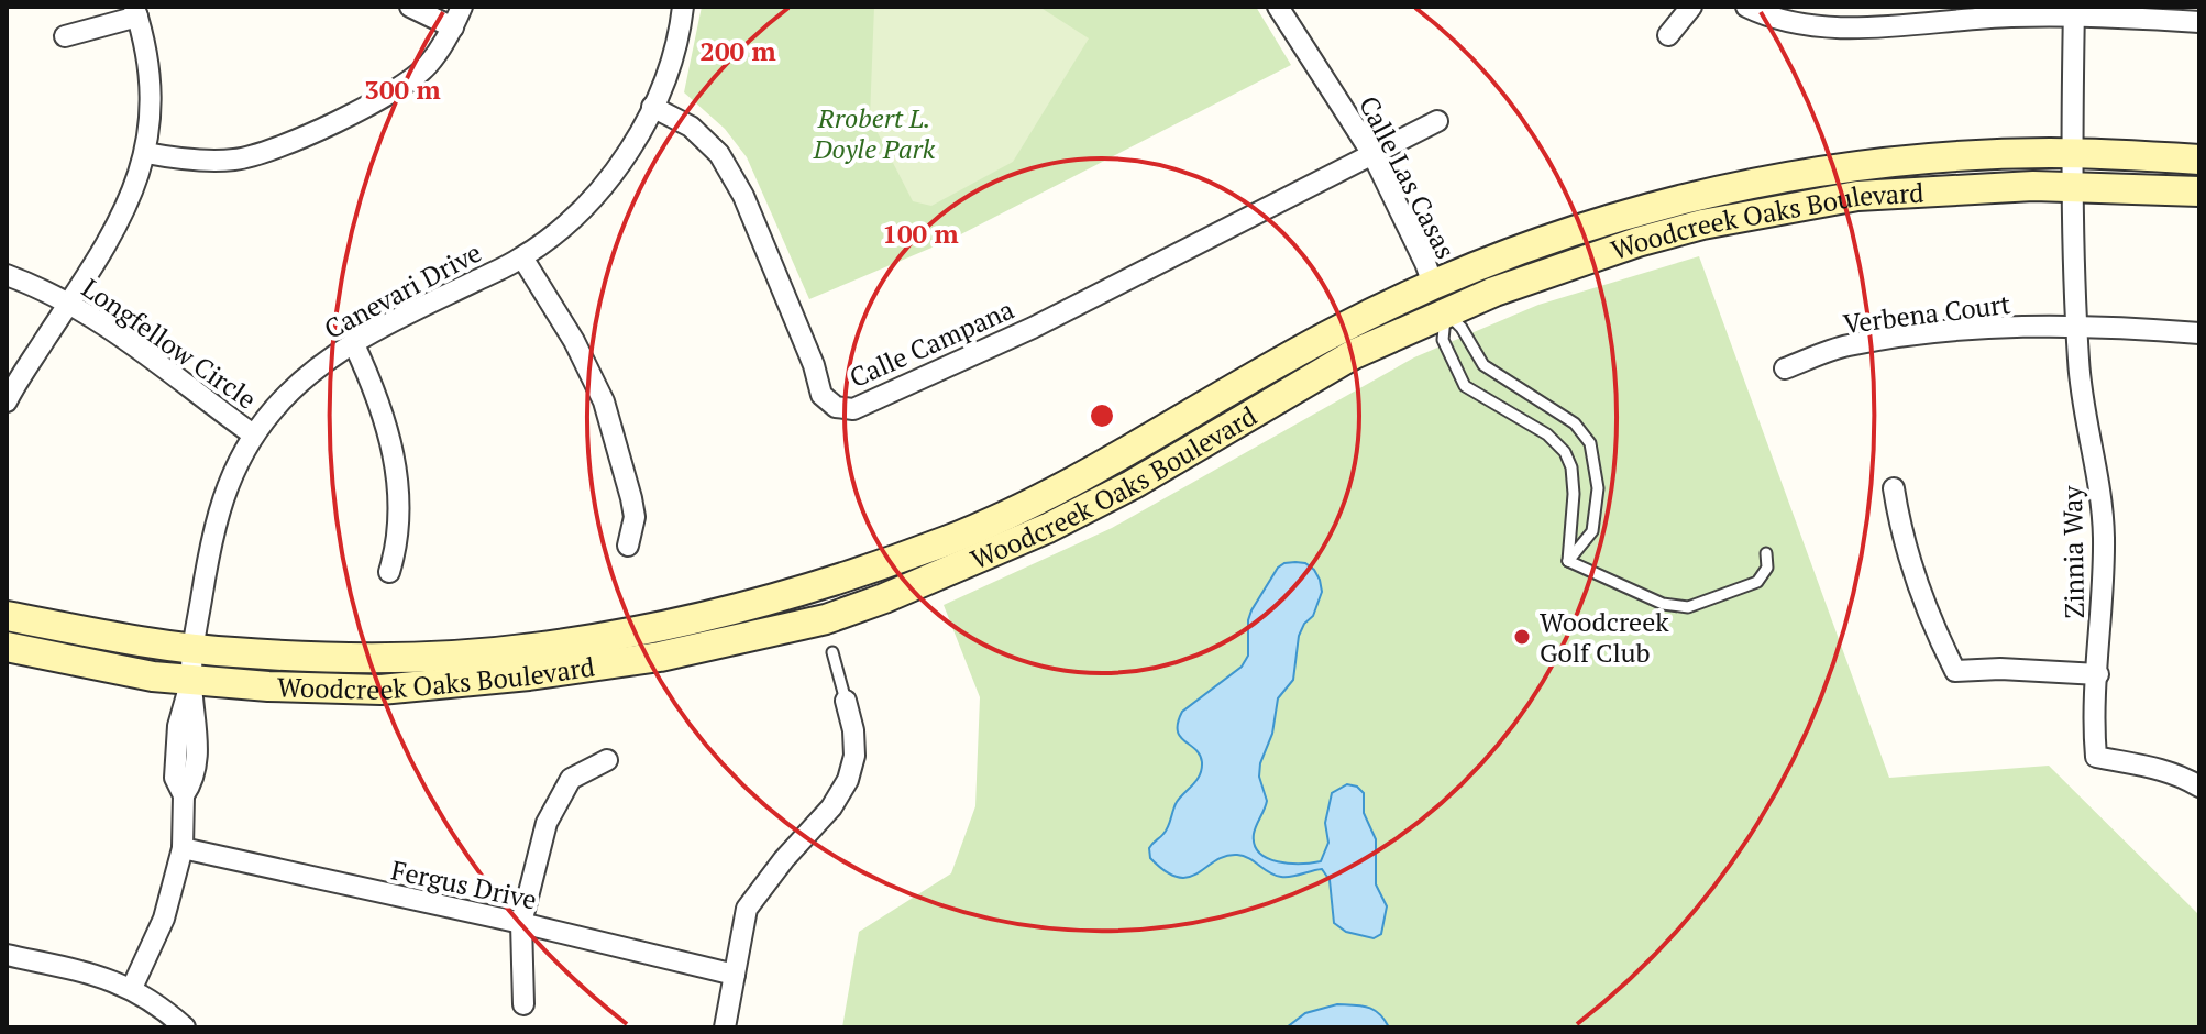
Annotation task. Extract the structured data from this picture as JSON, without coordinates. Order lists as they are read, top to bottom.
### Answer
{
  "streets": {
    "main road": ["Woodcreek Oaks Boulevard"],
    "street": [
      "Calle Las Casas",
      "Canevari Drive",
      "Verbena Court",
      "Longfellow Circle",
      "Calle Campana",
      "Zinnia Way",
      "Fergus Drive"
    ]
  },
  "crossings": [
    ["Calle Las Casas", "Woodcreek Oaks Boulevard"],
    ["Calle Las Casas", "Calle Campana"],
    ["Woodcreek Oaks Boulevard", "Canevari Drive"],
    ["Woodcreek Oaks Boulevard", "Zinnia Way"],
    ["Canevari Drive", "Longfellow Circle"],
    ["Canevari Drive", "Calle Campana"],
    ["Canevari Drive", "Fergus Drive"],
    ["Verbena Court", "Zinnia Way"]
  ],
  "parks": ["Rrobert L. Doyle Park"],
  "places": ["Woodcreek Golf Club"],
  "rings": ["200 m", "300 m", "100 m"]
}
